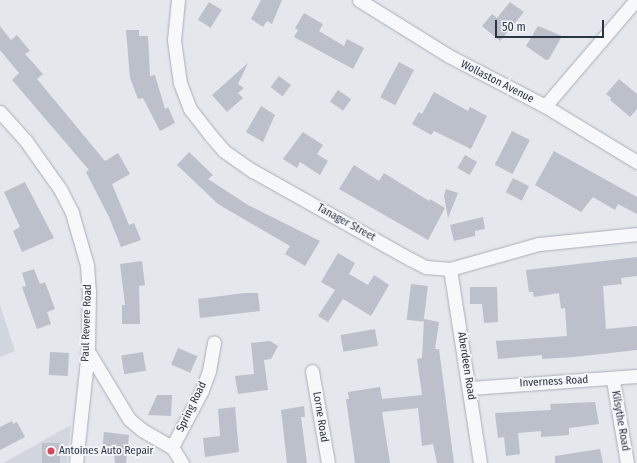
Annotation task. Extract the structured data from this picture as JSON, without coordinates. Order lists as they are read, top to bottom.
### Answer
{
  "streets": {
    "street": [
      "Wollaston Avenue",
      "Tanager Street",
      "Paul Revere Road",
      "Aberdeen Road",
      "Inverness Road",
      "Spring Road",
      "Lorne Road",
      "Kilsythe Road"
    ]
  },
  "crossings": [
    ["Tanager Street", "Aberdeen Road"],
    ["Aberdeen Road", "Inverness Road"],
    ["Inverness Road", "Kilsythe Road"]
  ],
  "places": ["Antoines Auto Repair"],
  "scale_bar": "50 m"
}
